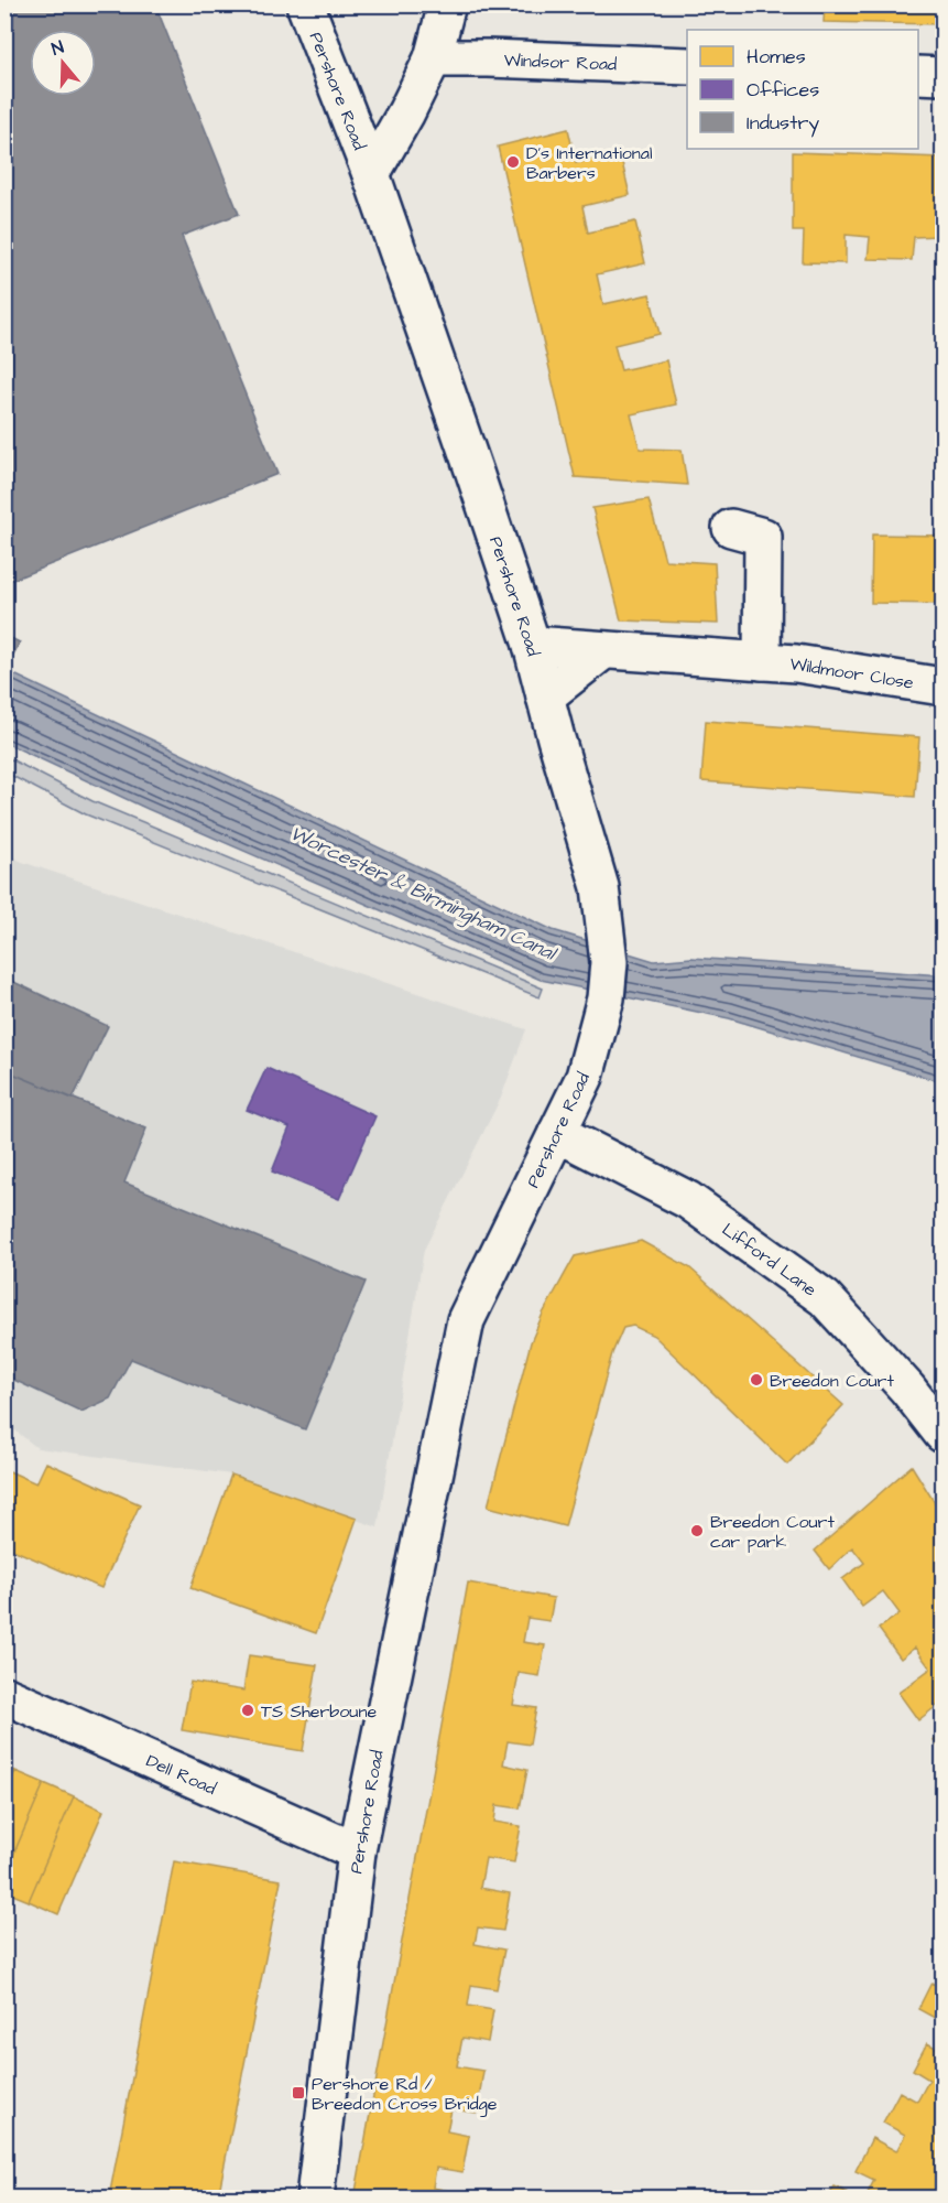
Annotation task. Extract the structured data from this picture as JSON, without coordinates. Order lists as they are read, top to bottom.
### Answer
{
  "streets": {
    "main road": [
      "Windsor Road",
      "Pershore Road",
      "Wildmoor Close",
      "Lifford Lane",
      "Dell Road"
    ]
  },
  "crossings": [
    ["Pershore Road", "Wildmoor Close"],
    ["Pershore Road", "Lifford Lane"],
    ["Pershore Road", "Dell Road"]
  ],
  "water": ["Worcester & Birmingham Canal"],
  "places": {
    "other": [
      "D's International Barbers",
      "Breedon Court",
      "Breedon Court car park",
      "TS Sherboune"
    ],
    "transit": ["Pershore Rd / Breedon Cross Bridge"]
  },
  "legend": ["Homes", "Offices", "Industry"],
  "north": "top"
}
